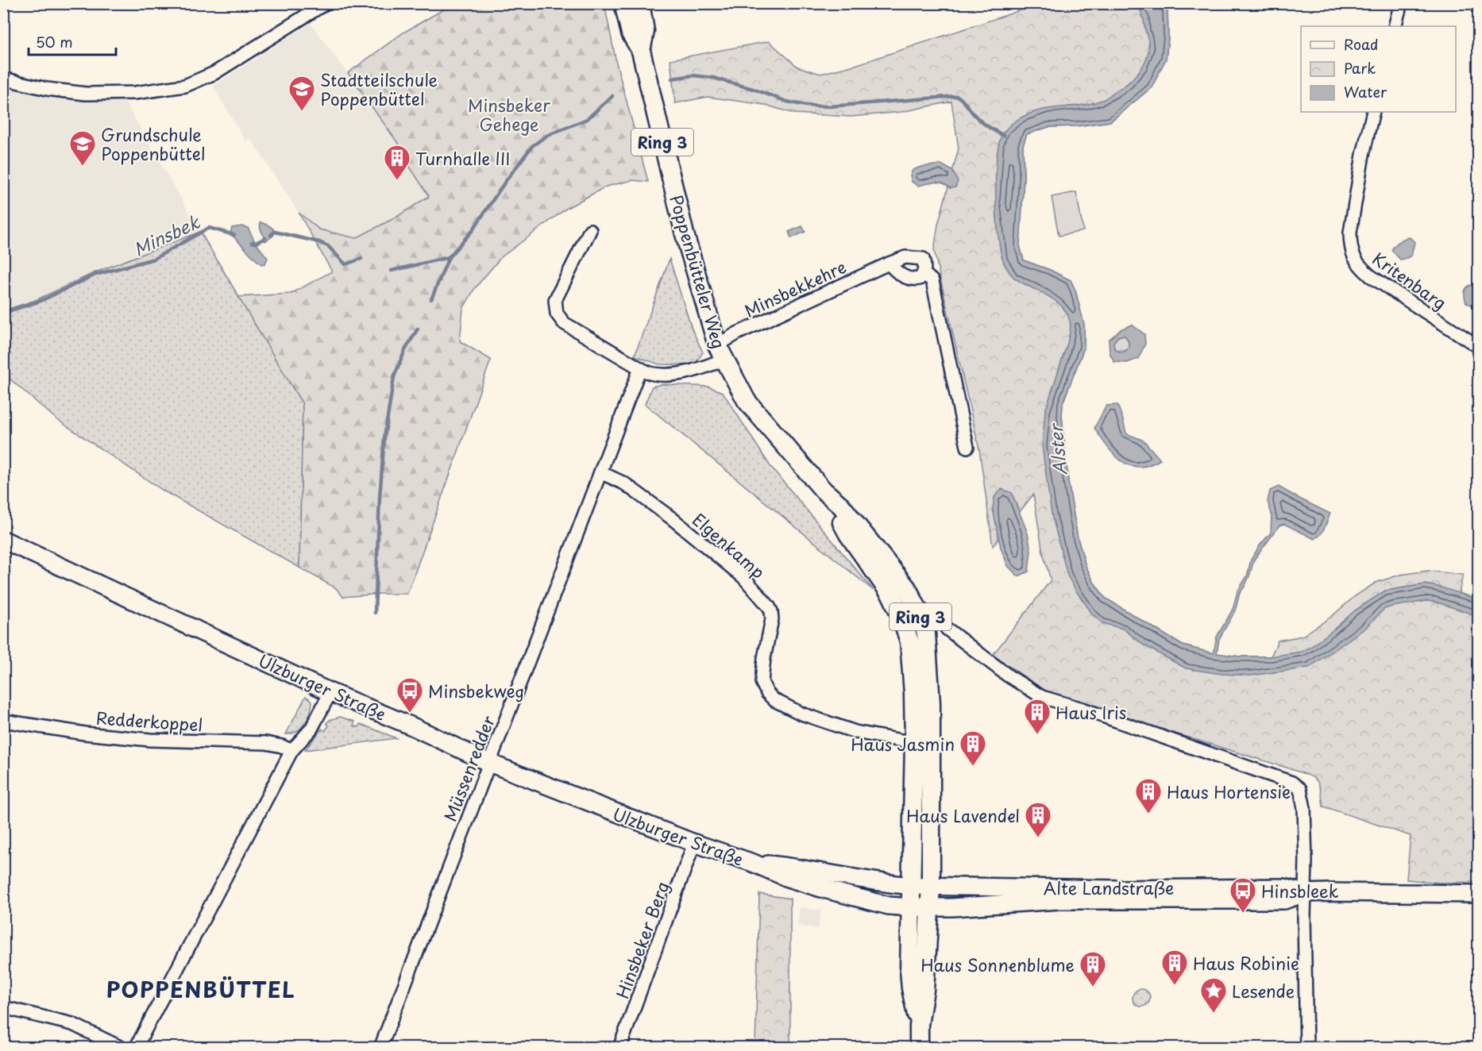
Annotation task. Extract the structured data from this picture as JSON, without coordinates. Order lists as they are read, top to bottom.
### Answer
{
  "streets": {
    "main road": [
      "Ring 3",
      "Poppenbütteler Weg",
      "Ulzburger Straße",
      "Alte Landstraße"
    ],
    "street": [
      "Kritenbarg",
      "Minsbekkehre",
      "Elgenkamp",
      "Redderkoppel",
      "Müssenredder",
      "Hinsbeker Berg"
    ]
  },
  "crossings": [
    ["Poppenbütteler Weg", "Minsbekkehre"],
    ["Poppenbütteler Weg", "Elgenkamp"],
    ["Poppenbütteler Weg", "Ulzburger Straße"],
    ["Poppenbütteler Weg", "Alte Landstraße"],
    ["Elgenkamp", "Müssenredder"],
    ["Ulzburger Straße", "Müssenredder"],
    ["Ulzburger Straße", "Alte Landstraße"],
    ["Ulzburger Straße", "Hinsbeker Berg"]
  ],
  "districts": ["POPPENBÜTTEL"],
  "water": ["Minsbek", "Alster"],
  "parks": ["Minsbeker Gehege"],
  "places": {
    "school or university": ["Stadtteilschule Poppenbüttel", "Grundschule Poppenbüttel"],
    "building": [
      "Turnhalle III",
      "Haus Iris",
      "Haus Jasmin",
      "Haus Hortensie",
      "Haus Lavendel",
      "Haus Robinie",
      "Haus Sonnenblume"
    ],
    "bus stop": ["Minsbekweg", "Hinsbleek"],
    "place": ["Lesende"]
  },
  "legend": ["Road", "Park", "Water"],
  "scale_bar": "50 m"
}
